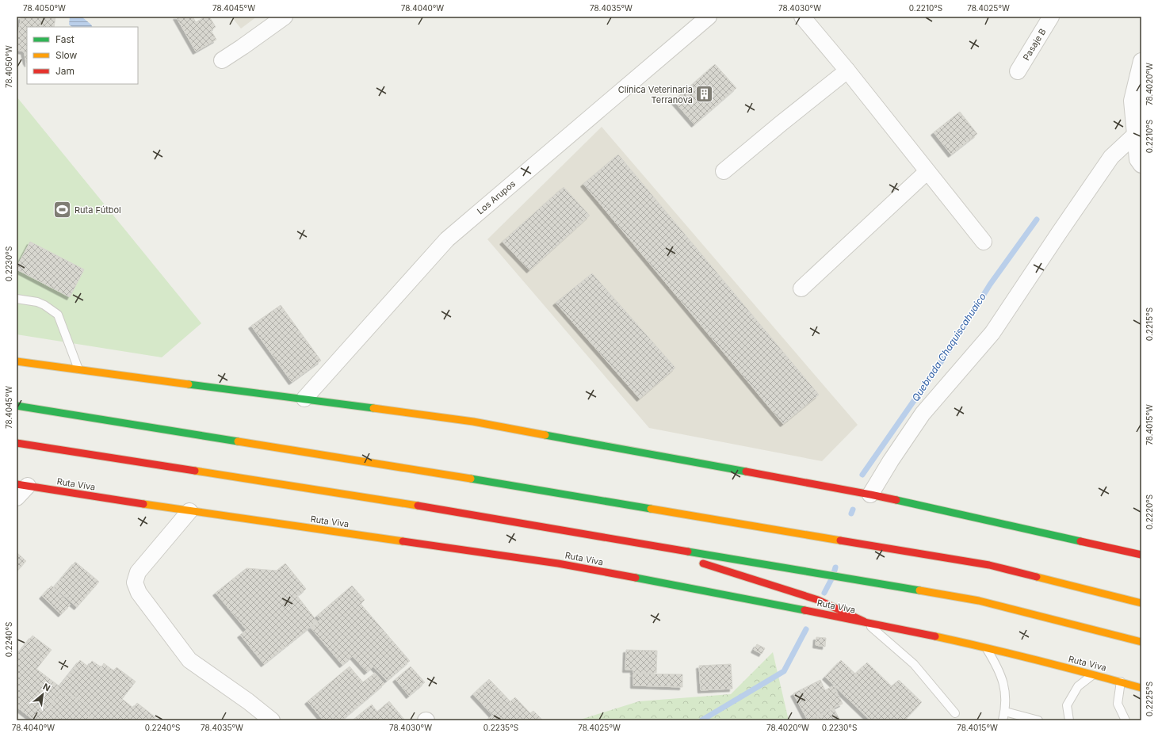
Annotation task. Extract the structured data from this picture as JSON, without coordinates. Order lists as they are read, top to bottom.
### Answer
{
  "streets": {
    "main road": ["Ruta Viva"],
    "street": ["Pasaje B", "Los Arupos"]
  },
  "water": ["Quebrada Chaquiscahuaico"],
  "places": {
    "building": ["Clínica Veterinaria Terranova"],
    "sports": ["Ruta Fútbol"]
  },
  "legend": ["Fast", "Slow", "Jam"],
  "north": "top right",
  "coordinates": [
    "78.4050°W",
    "78.4045°W",
    "78.4040°W",
    "78.4035°W",
    "78.4030°W",
    "0.2210°S",
    "78.4025°W",
    "78.4020°W",
    "0.2230°S",
    "0.2215°S",
    "78.4015°W",
    "0.2220°S",
    "0.2240°S",
    "0.2225°S",
    "0.2235°S"
  ]
}
